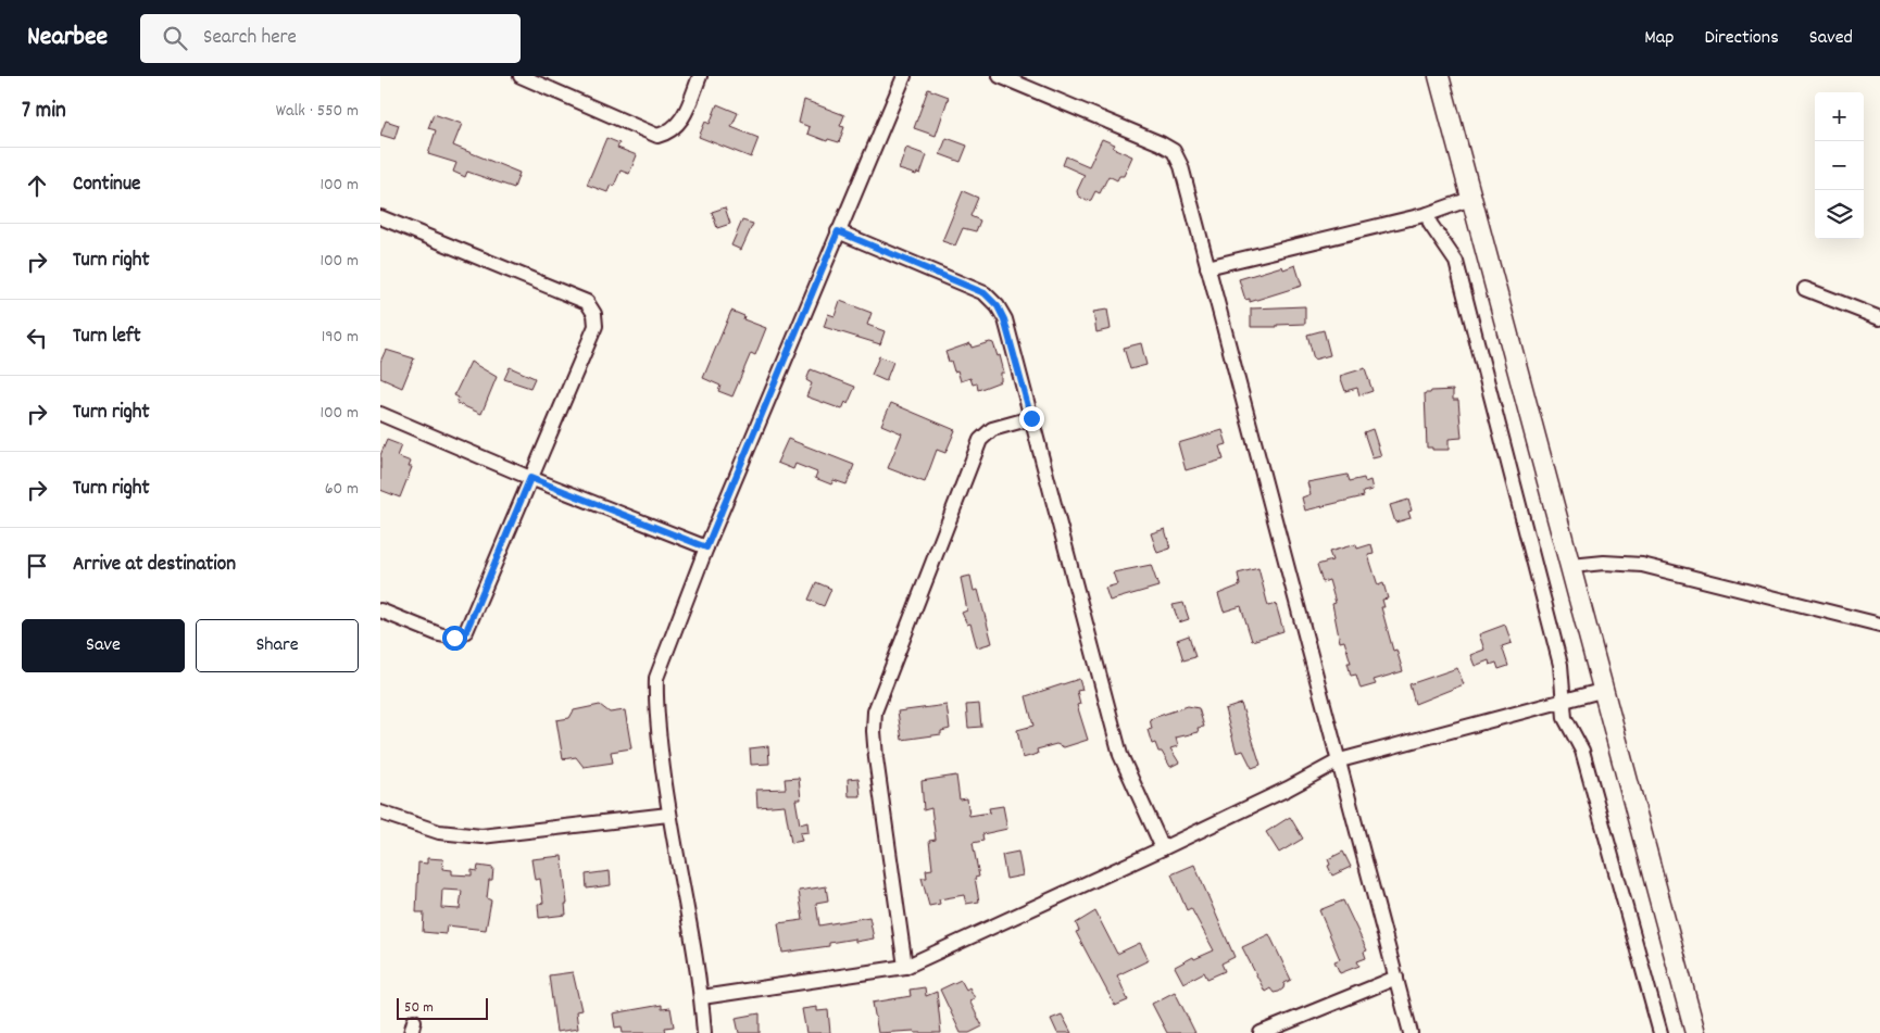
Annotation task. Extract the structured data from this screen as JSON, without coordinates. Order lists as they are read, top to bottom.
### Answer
{
  "scale_bar": "50 m",
  "page": {
    "header": "Nearbee",
    "search": "Search here",
    "nav": ["Map", "Directions", "Saved"],
    "heading": ["7 min", "Walk · 550 m"],
    "map_buttons": ["+", "−"],
    "list": [
      ["Continue", "100 m"],
      ["Turn right", "100 m"],
      ["Turn left", "190 m"],
      ["Turn right", "100 m"],
      ["Turn right", "60 m"],
      "Arrive at destination"
    ],
    "buttons": ["Save", "Share"],
    "scale": "50 m"
  }
}
